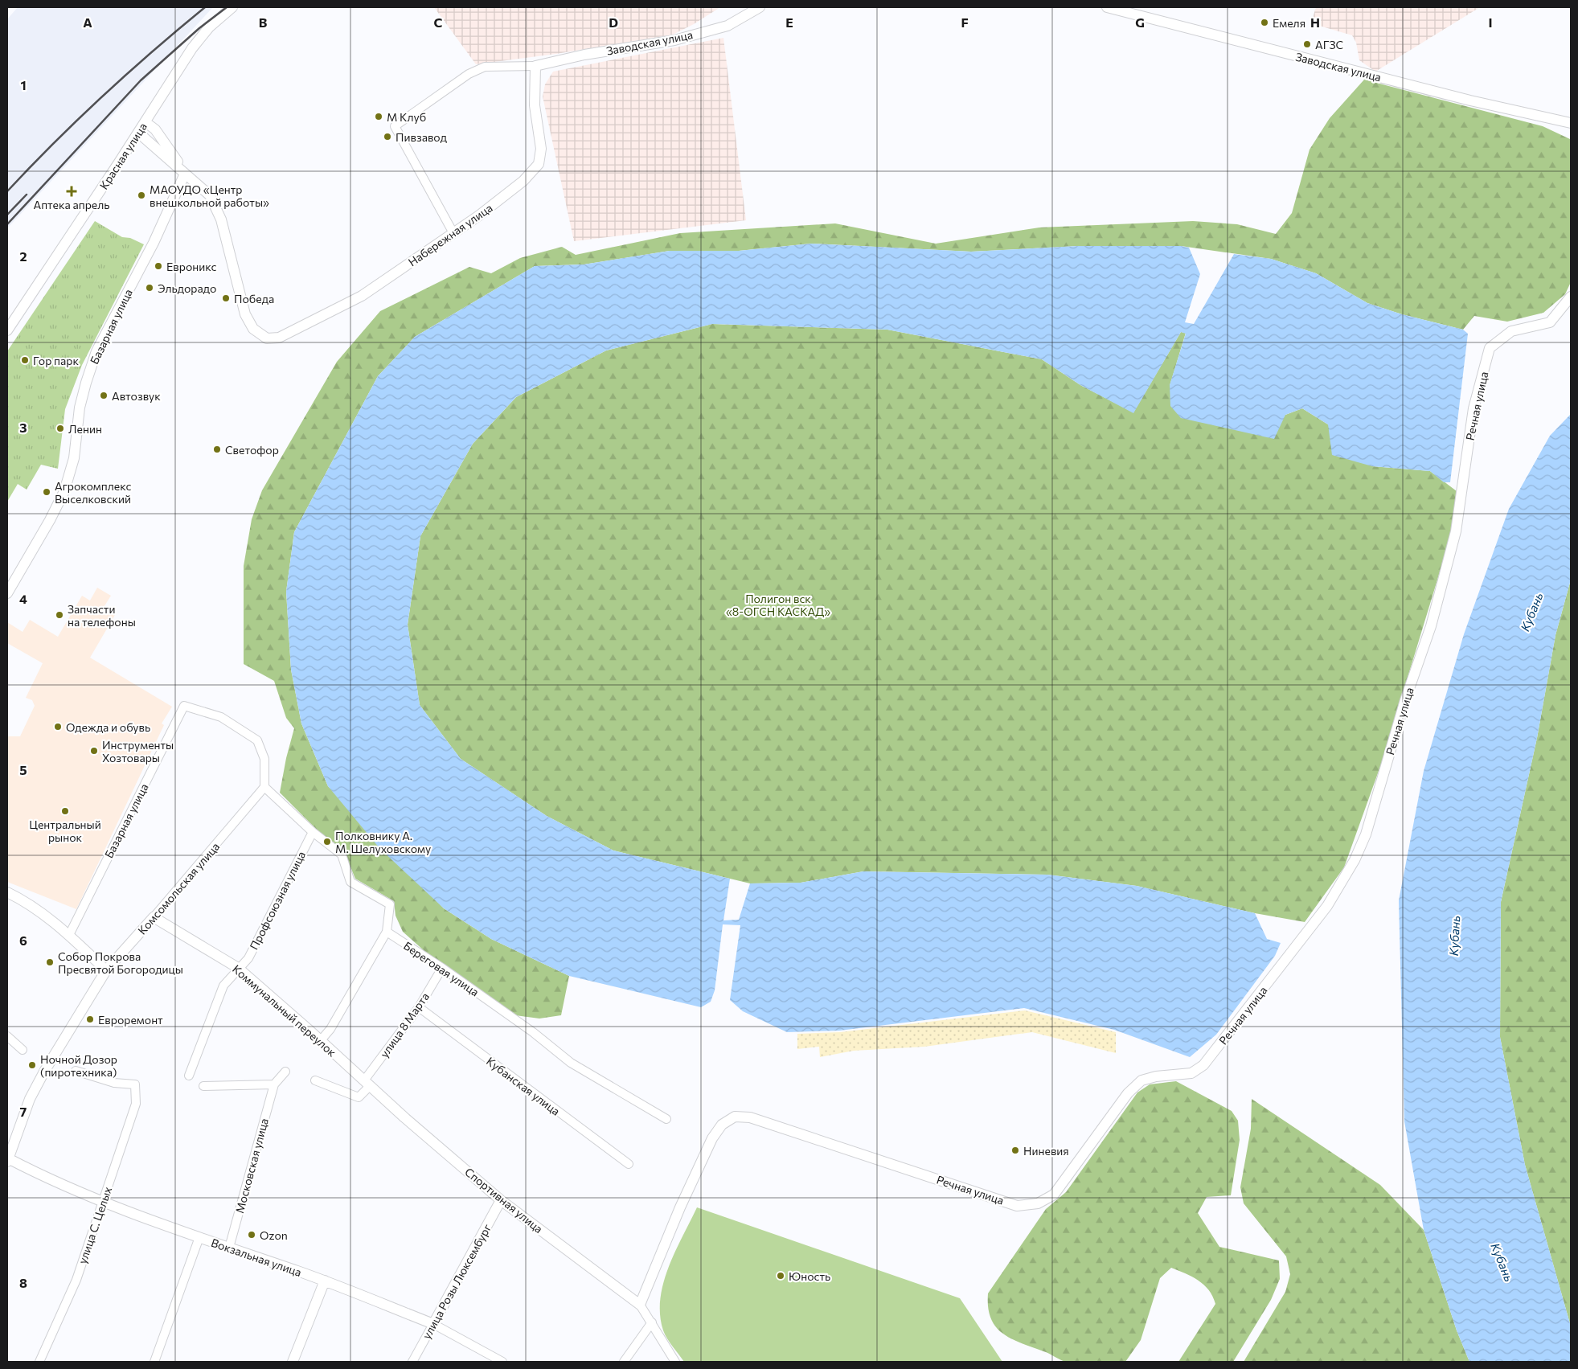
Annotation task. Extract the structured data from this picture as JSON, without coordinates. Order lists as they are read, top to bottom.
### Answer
{
  "streets": {
    "main road": [
      "Заводская улица",
      "Красная улица",
      "Набережная улица",
      "Базарная улица",
      "Речная улица",
      "Комсомольская улица",
      "Коммунальный переулок",
      "Спортивная улица",
      "Вокзальная улица",
      "улица Розы Люксембург"
    ],
    "street": [
      "Профсоюзная улица",
      "Береговая улица",
      "улица 8 Марта",
      "Кубанская улица",
      "Московская улица",
      "улица С. Целых"
    ]
  },
  "crossings": [
    ["Заводская улица", "Набережная улица"],
    ["Набережная улица", "Базарная улица"],
    ["Базарная улица", "Комсомольская улица"],
    ["Речная улица", "Спортивная улица"],
    ["Комсомольская улица", "Коммунальный переулок"],
    ["Комсомольская улица", "Вокзальная улица"],
    ["Профсоюзная улица", "Коммунальный переулок"],
    ["Береговая улица", "улица 8 Марта"],
    ["Коммунальный переулок", "улица 8 Марта"],
    ["Коммунальный переулок", "Спортивная улица"],
    ["улица 8 Марта", "Кубанская улица"],
    ["улица 8 Марта", "Спортивная улица"],
    ["Московская улица", "Вокзальная улица"],
    ["Спортивная улица", "улица Розы Люксембург"],
    ["улица С. Целых", "Вокзальная улица"],
    ["Вокзальная улица", "улица Розы Люксембург"]
  ],
  "water": ["Кубань"],
  "parks": ["Полигон вск «8-ОГСН КАСКАД»"],
  "places": {
    "other": [
      "Емеля",
      "АГЗС",
      "М Клуб",
      "Пивзавод",
      "МАОУДО «Центр внешкольной работы»",
      "Евроникс",
      "Эльдорадо",
      "Победа",
      "Гор парк",
      "Автозвук",
      "Ленин",
      "Светофор",
      "Агрокомплекс Выселковский",
      "Запчасти на телефоны",
      "Одежда и обувь",
      "Инструменты Хозтовары",
      "Центральный рынок",
      "Полковнику А. М. Шелуховскому",
      "Собор Покрова Пресвятой Богородицы",
      "Евроремонт",
      "Ночной Дозор (пиротехника)",
      "Ниневия",
      "Ozon",
      "Юность"
    ],
    "health": ["Аптека апрель"]
  },
  "grid": {
    "columns": [
      "A",
      "B",
      "C",
      "D",
      "E",
      "F",
      "G",
      "H",
      "I"
    ],
    "rows": [
      "1",
      "2",
      "3",
      "4",
      "5",
      "6",
      "7",
      "8"
    ]
  }
}
